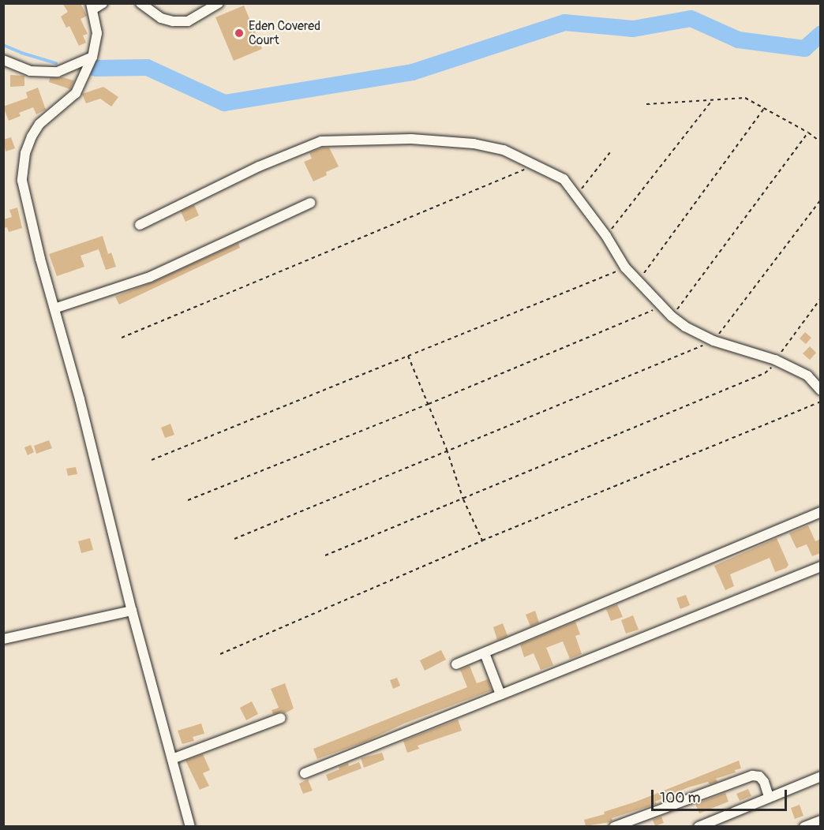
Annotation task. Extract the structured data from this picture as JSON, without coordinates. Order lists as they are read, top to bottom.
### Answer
{
  "places": ["Eden Covered Court"],
  "scale_bar": "100 m"
}
